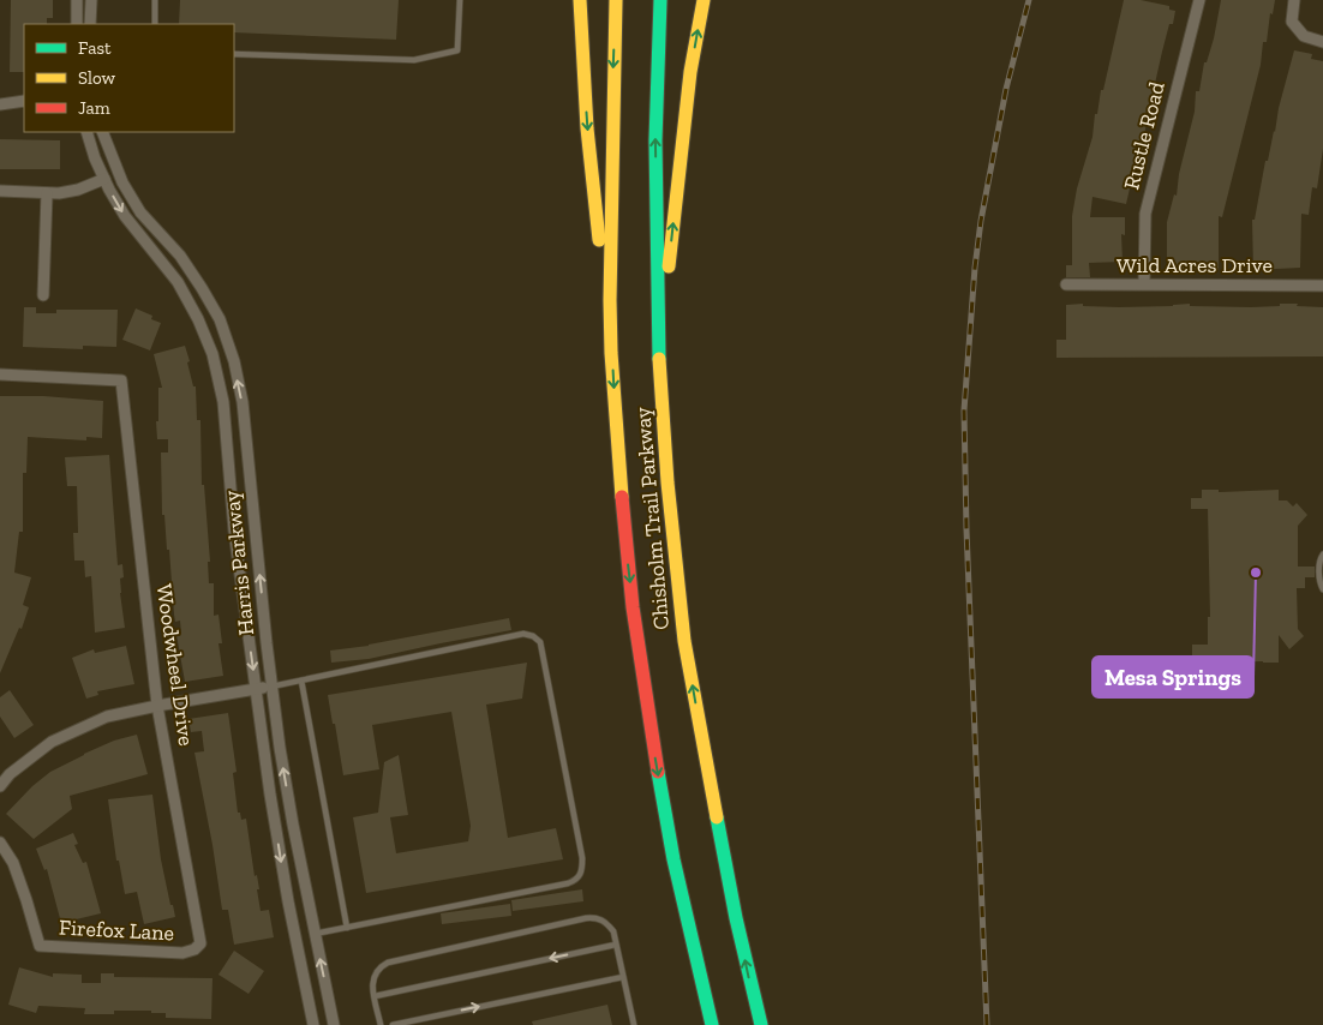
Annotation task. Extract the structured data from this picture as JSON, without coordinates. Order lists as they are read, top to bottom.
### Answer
{
  "streets": {
    "highway": ["Chisholm Trail Parkway"],
    "street": [
      "Rustle Road",
      "Wild Acres Drive",
      "Harris Parkway",
      "Woodwheel Drive",
      "Firefox Lane"
    ]
  },
  "crossings": [
    ["Rustle Road", "Wild Acres Drive"],
    ["Woodwheel Drive", "Firefox Lane"]
  ],
  "places": ["Mesa Springs"],
  "legend": ["Fast", "Slow", "Jam"]
}
